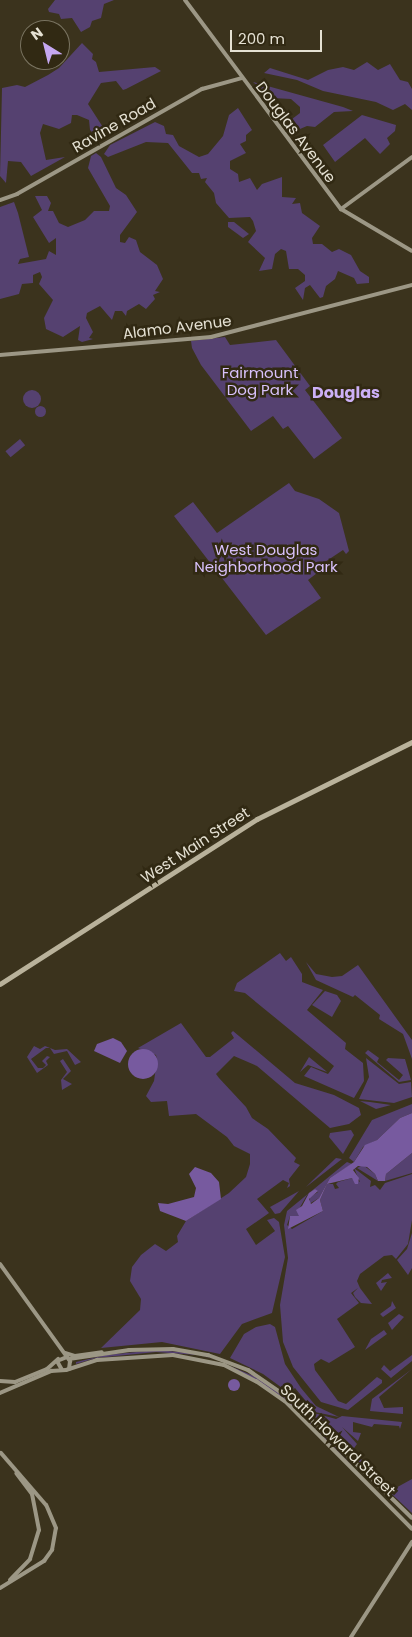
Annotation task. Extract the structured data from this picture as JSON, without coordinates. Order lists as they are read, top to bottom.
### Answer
{
  "streets": {
    "main road": ["West Main Street"],
    "street": [
      "Ravine Road",
      "Douglas Avenue",
      "Alamo Avenue",
      "South Howard Street"
    ]
  },
  "crossings": [
    ["Ravine Road", "Douglas Avenue"]
  ],
  "districts": ["Douglas"],
  "parks": ["Fairmount Dog Park", "West Douglas Neighborhood Park"],
  "scale_bar": "200 m",
  "north": "top left"
}
